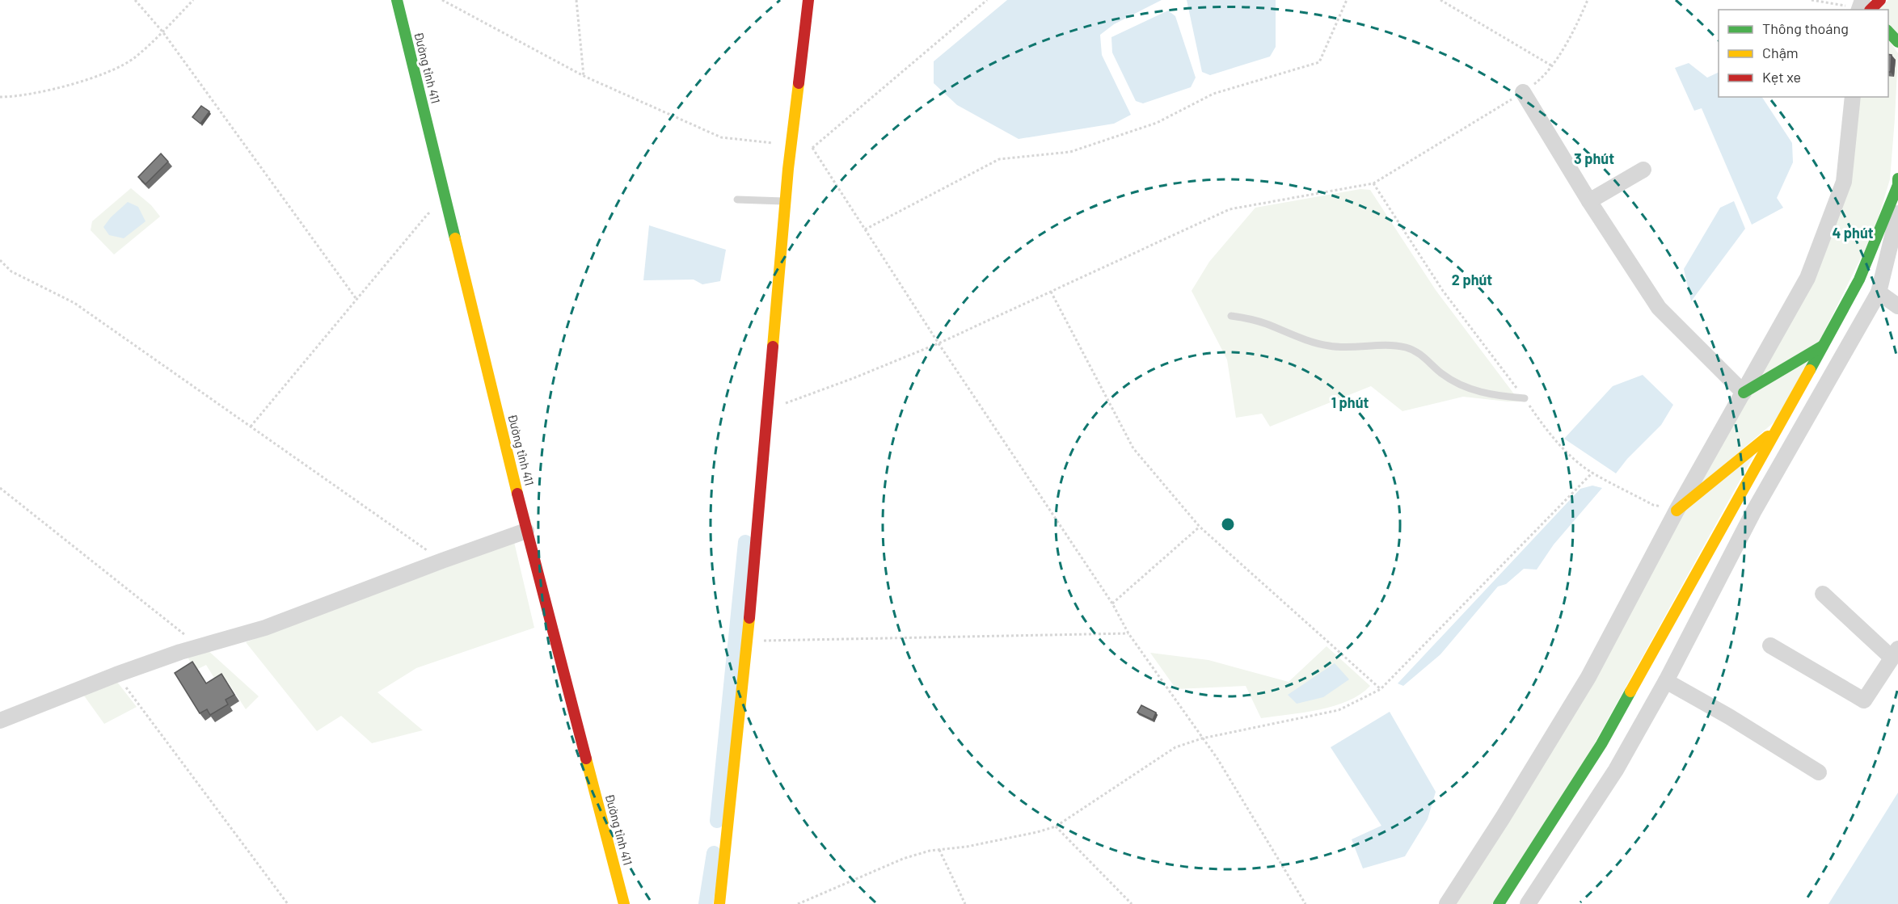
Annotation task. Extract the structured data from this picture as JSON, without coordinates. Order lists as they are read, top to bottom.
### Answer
{
  "streets": {
    "main road": ["Đường tỉnh 411"]
  },
  "legend": ["Thông thoáng", "Chậm", "Kẹt xe"],
  "rings": [
    "3 phút",
    "4 phút",
    "2 phút",
    "1 phút"
  ]
}
